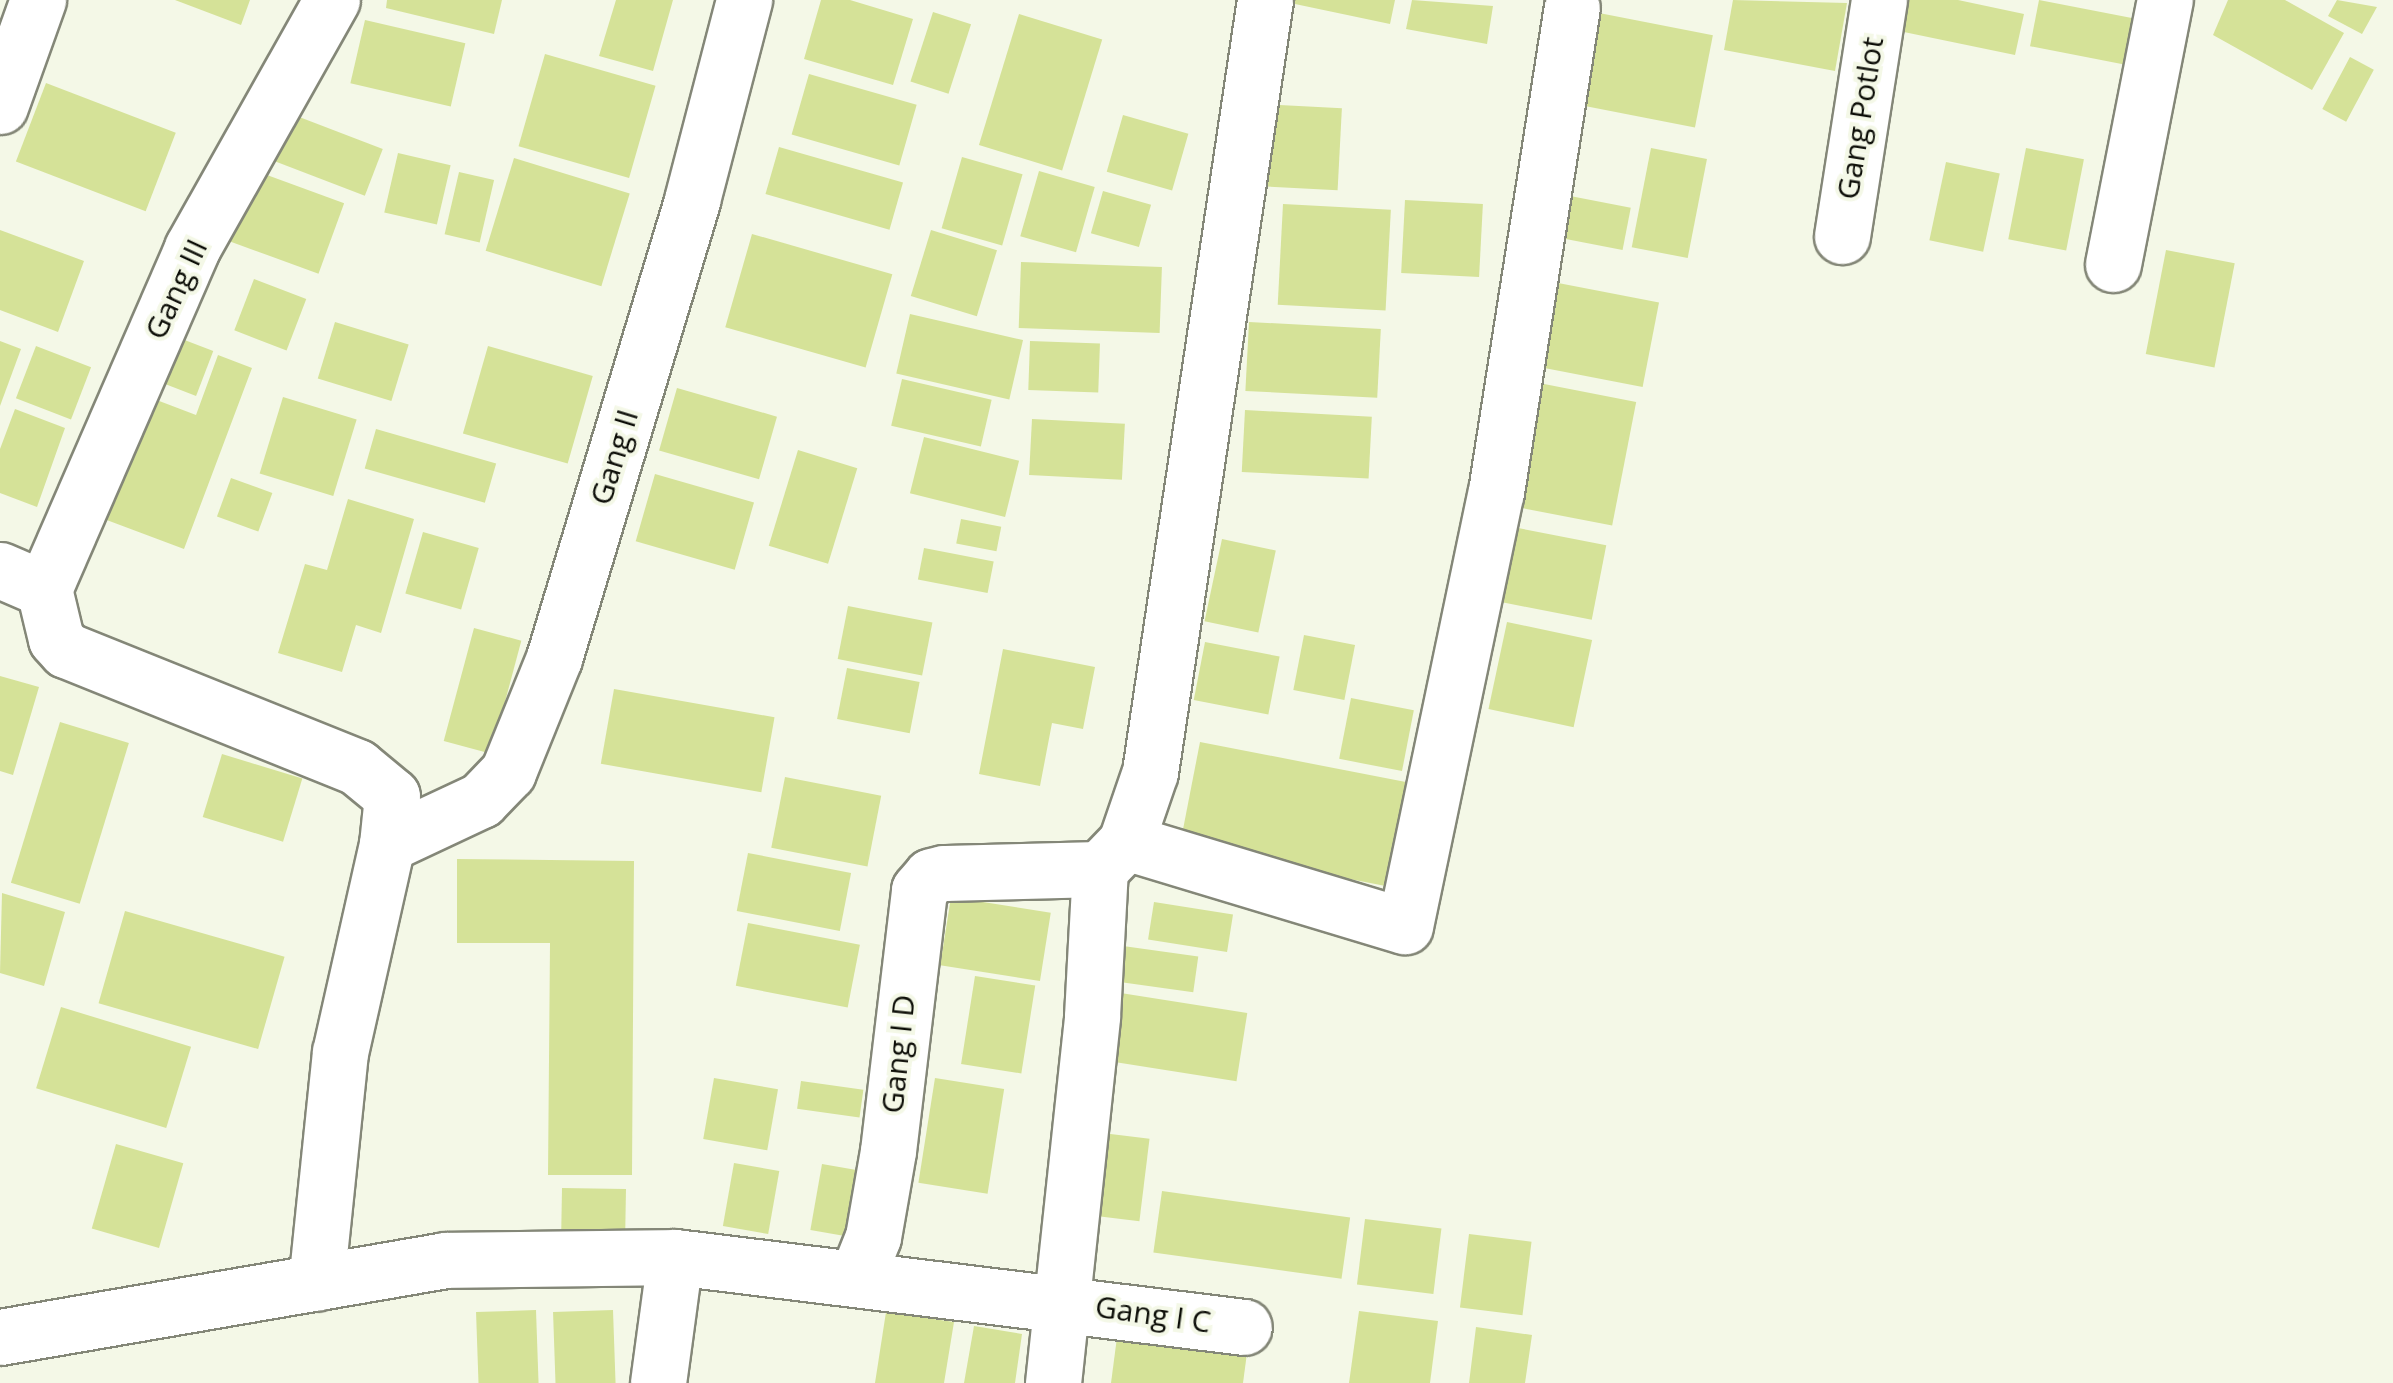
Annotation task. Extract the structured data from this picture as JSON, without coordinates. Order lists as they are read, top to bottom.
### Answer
{
  "streets": {
    "street": [
      "Gang Potlot",
      "Gang III",
      "Gang II",
      "Gang I D",
      "Gang I C"
    ]
  },
  "crossings": [
    ["Gang I D", "Gang I C"]
  ]
}
